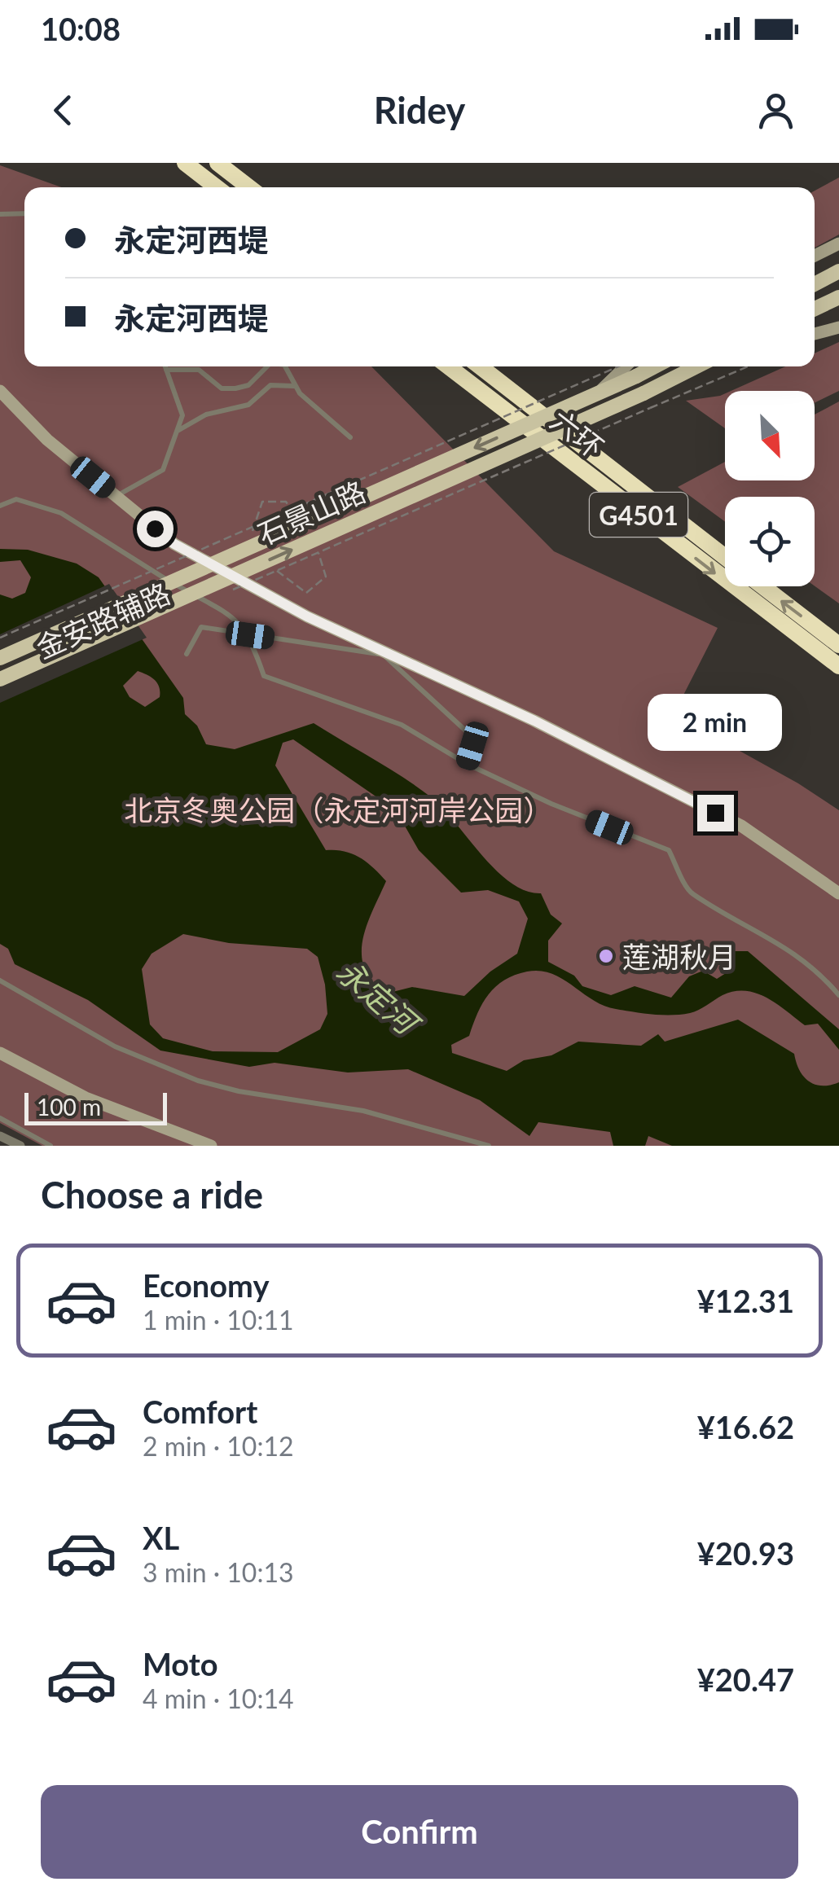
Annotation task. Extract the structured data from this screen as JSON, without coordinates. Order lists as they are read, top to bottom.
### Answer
{
  "streets": {
    "highway": ["六环", "G4501"],
    "main road": ["石景山路"],
    "path": ["金安路辅路"]
  },
  "water": ["永定河"],
  "parks": ["北京冬奥公园（永定河河岸公园）"],
  "places": ["莲湖秋月"],
  "scale_bar": "100 m",
  "north": "bottom right",
  "page": {
    "status": "10:08",
    "header": "Ridey",
    "banner": ["永定河西堤", "永定河西堤"],
    "bubble": "2 min",
    "scale": "100 m",
    "heading": "Choose a ride",
    "list": [
      {
        "name": "Economy",
        "note": "1 min · 10:11",
        "value": "¥12.31"
      },
      {
        "name": "Comfort",
        "note": "2 min · 10:12",
        "value": "¥16.62"
      },
      {
        "name": "XL",
        "note": "3 min · 10:13",
        "value": "¥20.93"
      },
      {
        "name": "Moto",
        "note": "4 min · 10:14",
        "value": "¥20.47"
      }
    ],
    "buttons": "Confirm"
  }
}
